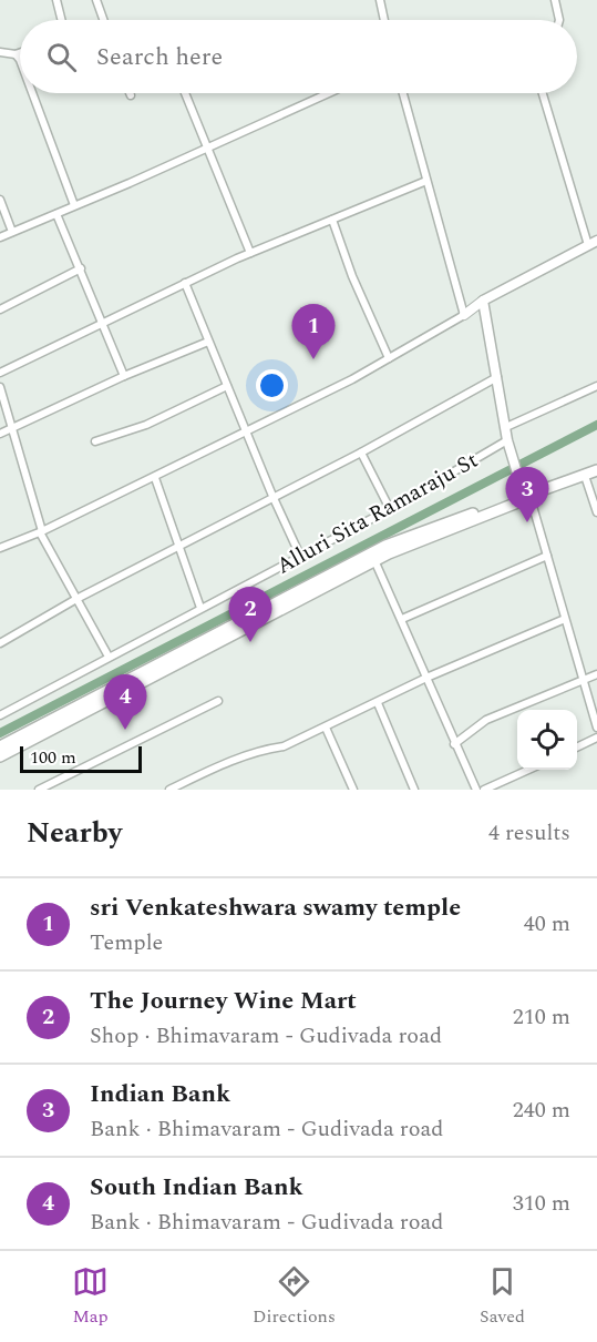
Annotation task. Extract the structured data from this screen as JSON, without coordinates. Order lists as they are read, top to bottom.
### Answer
{
  "streets": {
    "street": ["Alluri Sita Ramaraju St"]
  },
  "scale_bar": "100 m",
  "page": {
    "search": "Search here",
    "pins": [
      "1",
      "3",
      "2",
      "4"
    ],
    "scale": "100 m",
    "heading": ["Nearby", "4 results"],
    "list": [
      {
        "mark": "1",
        "name": "sri Venkateshwara swamy temple",
        "note": "Temple",
        "value": "40 m"
      },
      {
        "mark": "2",
        "name": "The Journey Wine Mart",
        "note": "Shop · Bhimavaram - Gudivada road",
        "value": "210 m"
      },
      {
        "mark": "3",
        "name": "Indian Bank",
        "note": "Bank · Bhimavaram - Gudivada road",
        "value": "240 m"
      },
      {
        "mark": "4",
        "name": "South Indian Bank",
        "note": "Bank · Bhimavaram - Gudivada road",
        "value": "310 m"
      }
    ],
    "nav": ["Map", "Directions", "Saved"]
  }
}
